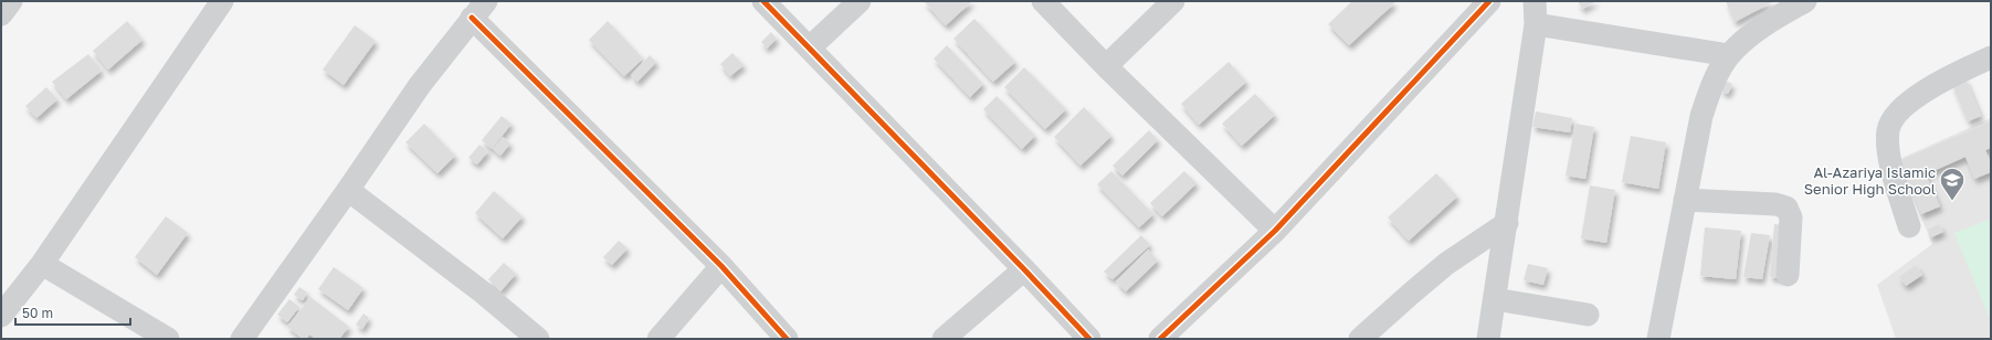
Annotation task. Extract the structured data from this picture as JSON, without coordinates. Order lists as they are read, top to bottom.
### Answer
{
  "places": {
    "school or university": ["Al-Azariya Islamic Senior High School"]
  },
  "scale_bar": "50 m"
}
